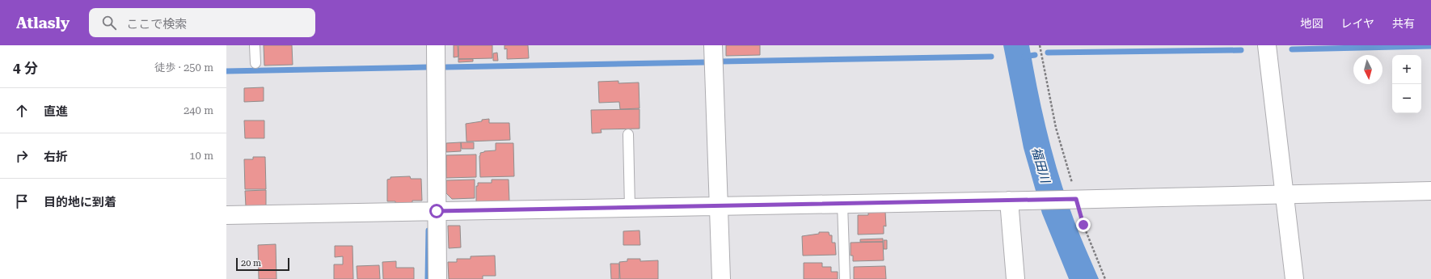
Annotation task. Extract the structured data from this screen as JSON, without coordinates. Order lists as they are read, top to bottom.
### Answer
{
  "water": ["福田川"],
  "scale_bar": "20 m",
  "north": "bottom",
  "page": {
    "header": "Atlasly",
    "search": "ここで検索",
    "nav": ["地図", "レイヤ", "共有"],
    "heading": ["4 分", "徒歩 · 250 m"],
    "map_buttons": ["+", "−"],
    "list": [
      ["直進", "240 m"],
      ["右折", "10 m"],
      "目的地に到着"
    ],
    "scale": "20 m"
  }
}
